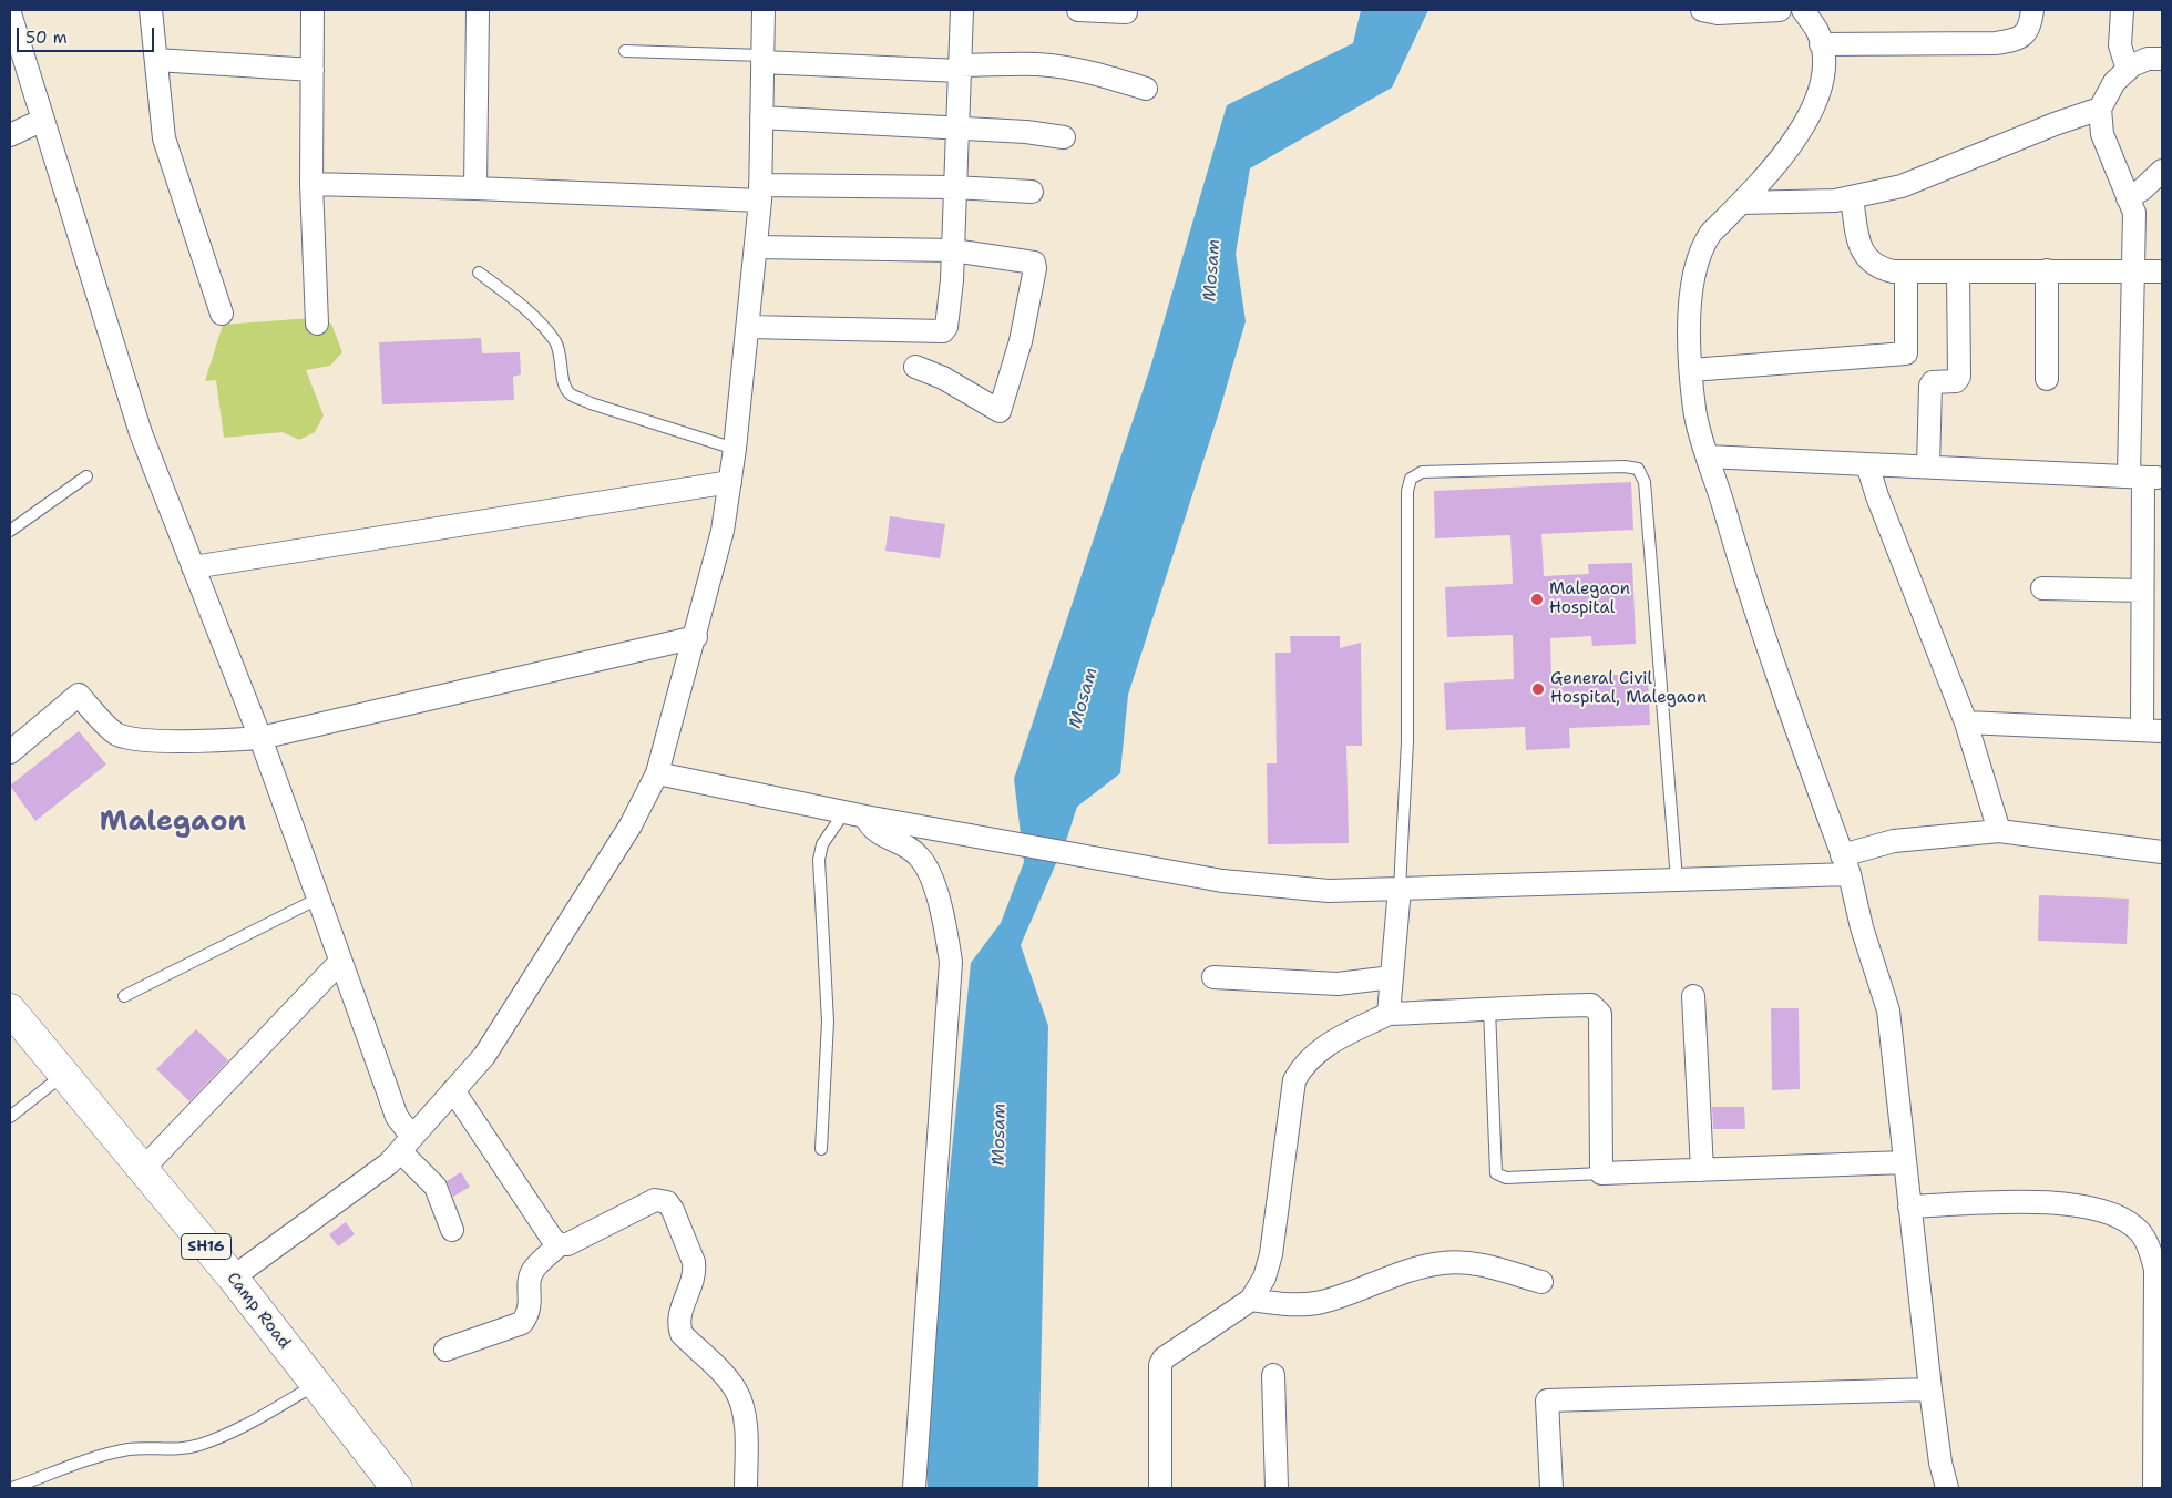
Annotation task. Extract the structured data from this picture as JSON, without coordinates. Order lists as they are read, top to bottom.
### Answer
{
  "streets": {
    "main road": ["SH16", "Camp Road"]
  },
  "districts": ["Malegaon"],
  "water": ["Mosam"],
  "places": ["Malegaon Hospital", "General Civil Hospital, Malegaon"],
  "scale_bar": "50 m"
}
